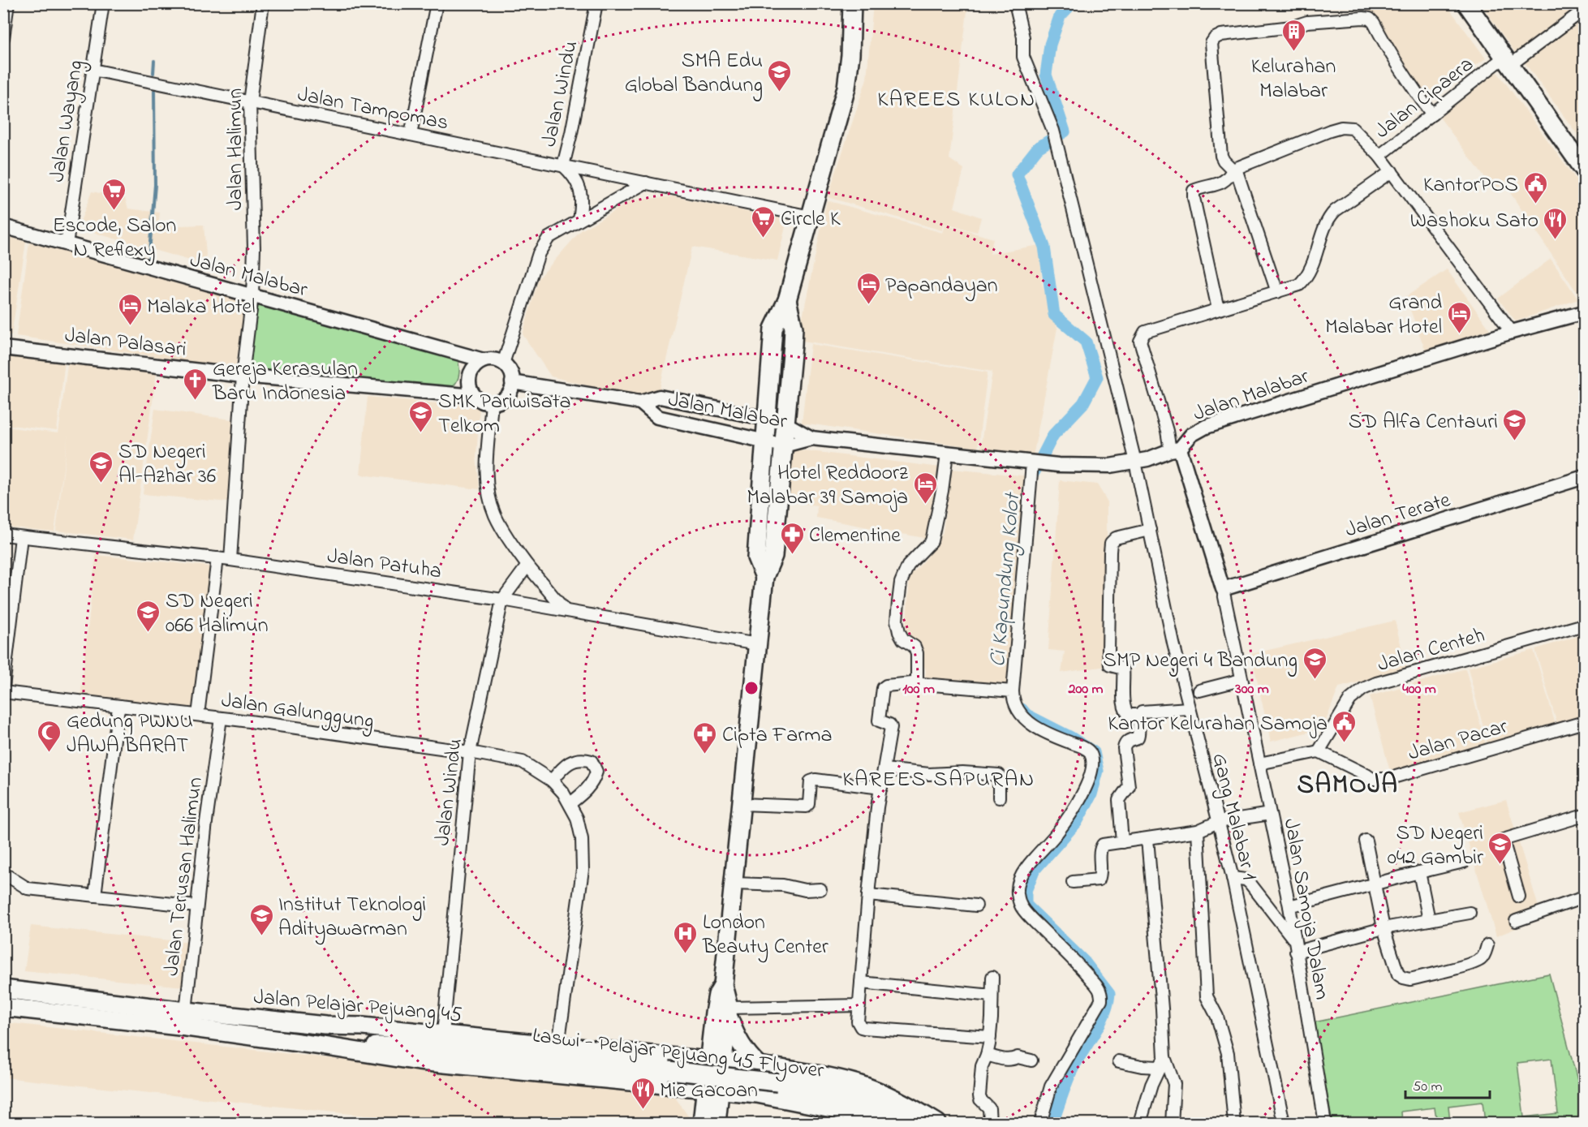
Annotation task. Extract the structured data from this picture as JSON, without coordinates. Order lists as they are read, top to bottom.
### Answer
{
  "streets": {
    "main road": ["Jalan Pelajar Pejuang 45", "Laswi - Pelajar Pejuang 45 Flyover"],
    "street": [
      "Jalan Windu",
      "Jalan Cipaera",
      "Jalan Tampomas",
      "Jalan Wayang",
      "Jalan Halimun",
      "Jalan Malabar",
      "Jalan Palasari",
      "Jalan Terate",
      "Jalan Patuha",
      "Jalan Centeh",
      "Jalan Galunggung",
      "Jalan Pacar",
      "Gang Malabar 1",
      "Jalan Terusan Halimun",
      "Jalan Samoja Dalam"
    ]
  },
  "crossings": [
    ["Jalan Windu", "Jalan Tampomas"],
    ["Jalan Windu", "Jalan Patuha"],
    ["Jalan Windu", "Jalan Galunggung"],
    ["Jalan Windu", "Jalan Pelajar Pejuang 45"],
    ["Jalan Windu", "Laswi - Pelajar Pejuang 45 Flyover"],
    ["Jalan Cipaera", "Jalan Malabar"],
    ["Jalan Tampomas", "Jalan Wayang"],
    ["Jalan Tampomas", "Jalan Halimun"],
    ["Jalan Wayang", "Jalan Malabar"],
    ["Jalan Halimun", "Jalan Malabar"],
    ["Jalan Malabar", "Gang Malabar 1"],
    ["Jalan Malabar", "Jalan Samoja Dalam"],
    ["Jalan Terate", "Jalan Samoja Dalam"],
    ["Jalan Centeh", "Jalan Pacar"],
    ["Jalan Galunggung", "Jalan Terusan Halimun"],
    ["Jalan Galunggung", "Jalan Pelajar Pejuang 45"],
    ["Jalan Terusan Halimun", "Jalan Pelajar Pejuang 45"],
    ["Jalan Pelajar Pejuang 45", "Laswi - Pelajar Pejuang 45 Flyover"]
  ],
  "districts": ["KAREES KULON", "KAREES SAPURAN", "SAMOJA"],
  "water": ["Ci Kapundung Kolot"],
  "places": {
    "building": ["Kelurahan Malabar"],
    "school or university": [
      "SMA Edu Global Bandung",
      "SMK Pariwisata Telkom",
      "SD Alfa Centauri",
      "SD Negeri Al-Azhar 36",
      "SD Negeri 066 Halimun",
      "SMP Negeri 4 Bandung",
      "SD Negeri 042 Gambir",
      "Institut Teknologi Adityawarman"
    ],
    "public building": ["KantorPOS", "Kantor Kelurahan Samoja"],
    "supermarket": ["Escode, Salon N Reflexy", "Circle K"],
    "restaurant": ["Washoku Sato", "Mie Gacoan"],
    "hotel": [
      "Papandayan",
      "Malaka Hotel",
      "Grand Malabar Hotel",
      "Hotel Reddoorz Malabar 39 Samoja"
    ],
    "church": ["Gereja Kerasulan Baru Indonesia"],
    "pharmacy": ["Clementine", "Cipta Farma"],
    "mosque": ["Gedung PWNU JAWA BARAT"],
    "hospital": ["London Beauty Center"]
  },
  "scale_bar": "50 m",
  "rings": [
    "100 m",
    "200 m",
    "300 m",
    "400 m"
  ]
}
